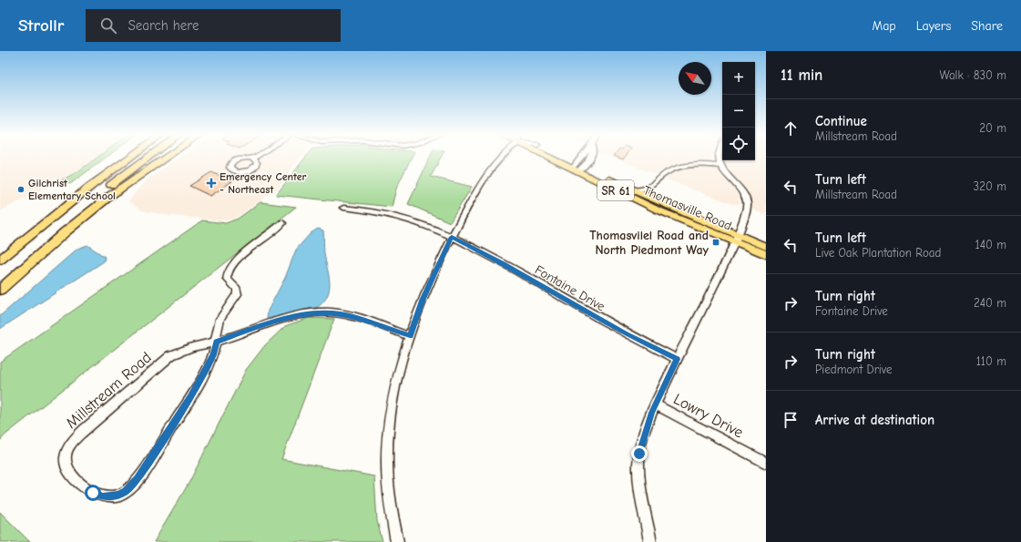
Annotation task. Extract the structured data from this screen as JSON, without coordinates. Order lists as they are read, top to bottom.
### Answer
{
  "streets": {
    "main road": ["SR 61", "Thomasville Road"],
    "street": ["Fontaine Drive", "Millstream Road", "Lowry Drive"]
  },
  "places": {
    "health": ["Emergency Center - Northeast"],
    "other": ["Gilchrist Elementary School"],
    "transit": ["Thomasvilel Road and North Piedmont Way"]
  },
  "north": "top left",
  "page": {
    "header": "Strollr",
    "search": "Search here",
    "nav": ["Map", "Layers", "Share"],
    "heading": ["11 min", "Walk · 830 m"],
    "map_buttons": ["+", "−"],
    "list": [
      ["Continue", "Millstream Road", "20 m"],
      ["Turn left", "Millstream Road", "320 m"],
      ["Turn left", "Live Oak Plantation Road", "140 m"],
      ["Turn right", "Fontaine Drive", "240 m"],
      ["Turn right", "Piedmont Drive", "110 m"],
      "Arrive at destination"
    ]
  }
}
